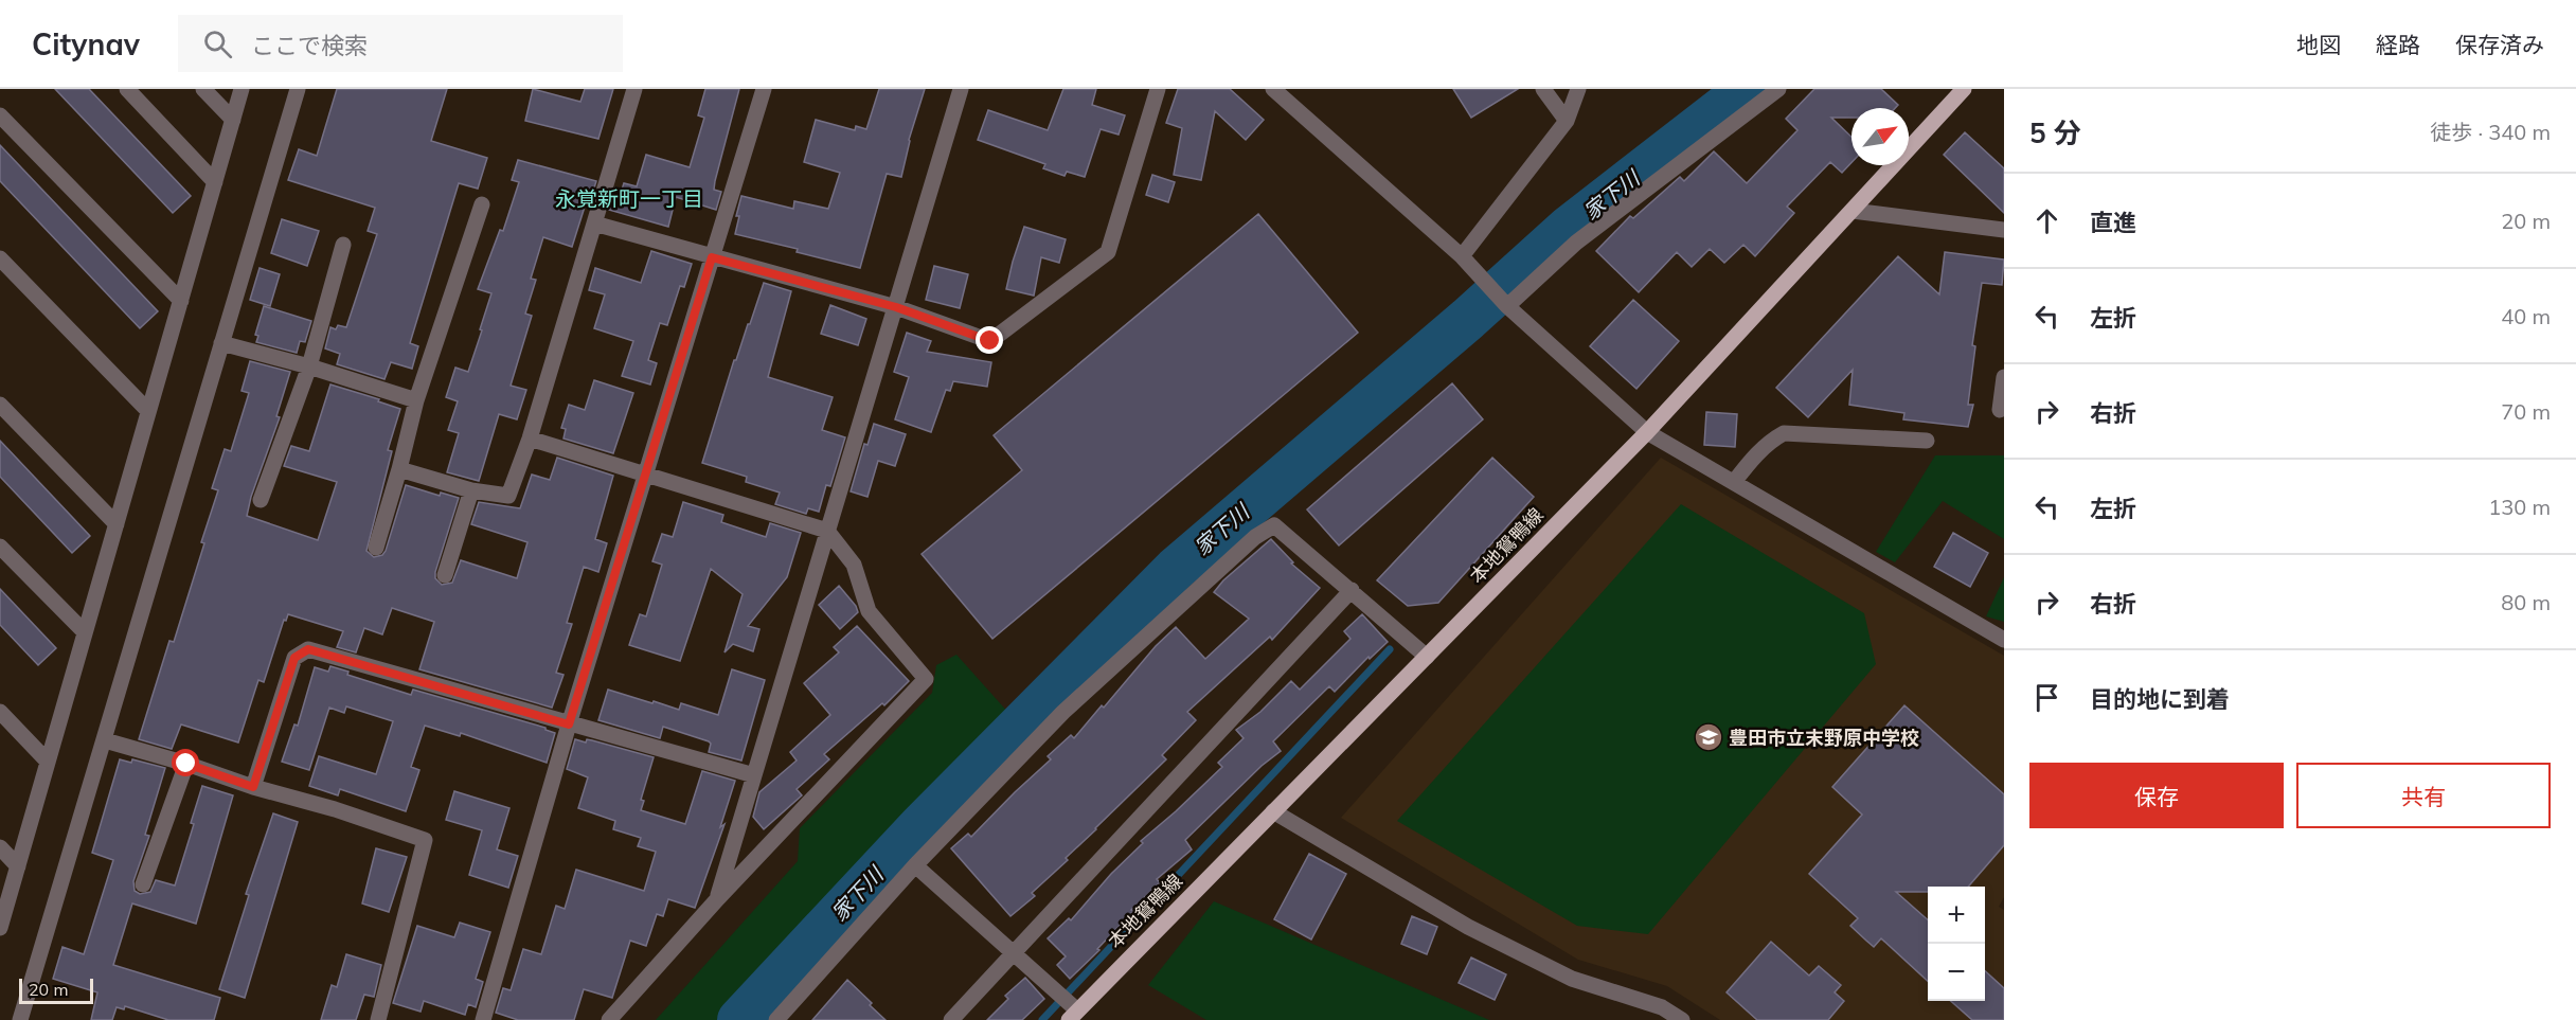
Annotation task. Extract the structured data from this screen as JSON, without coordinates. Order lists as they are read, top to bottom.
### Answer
{
  "streets": {
    "main road": ["本地鴛鴨線"]
  },
  "districts": ["永覚新町一丁目"],
  "water": ["家下川"],
  "places": {
    "school or university": ["豊田市立末野原中学校"]
  },
  "scale_bar": "20 m",
  "north": "top right",
  "page": {
    "header": "Citynav",
    "search": "ここで検索",
    "nav": ["地図", "経路", "保存済み"],
    "heading": ["5 分", "徒歩 · 340 m"],
    "list": [
      ["直進", "20 m"],
      ["左折", "40 m"],
      ["右折", "70 m"],
      ["左折", "130 m"],
      ["右折", "80 m"],
      "目的地に到着"
    ],
    "buttons": ["保存", "共有"],
    "map_buttons": ["+", "−"],
    "scale": "20 m"
  }
}
